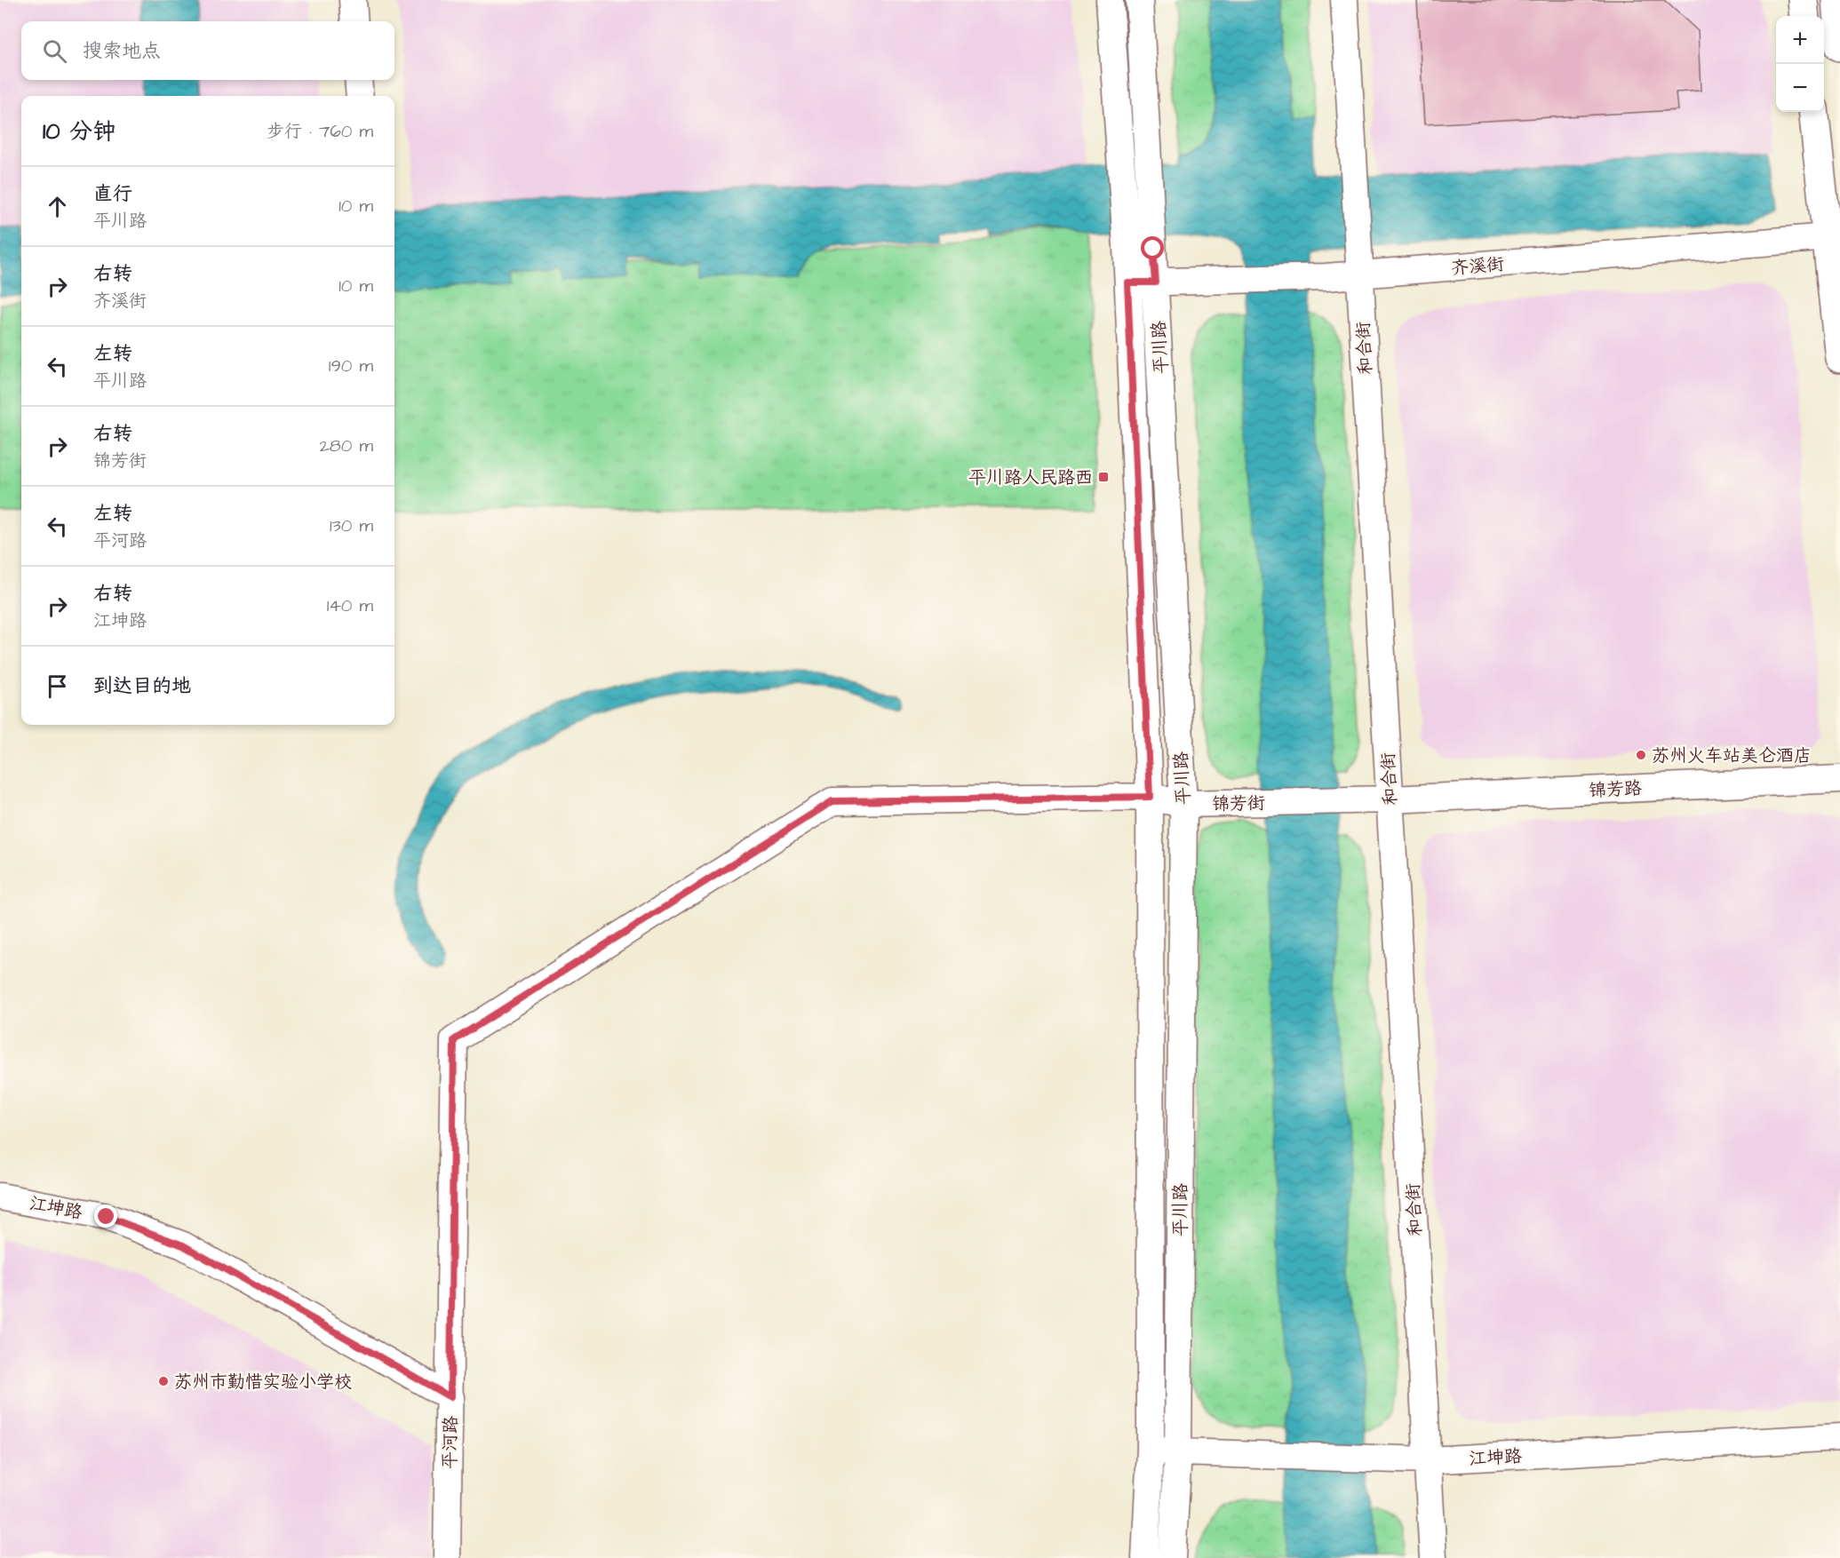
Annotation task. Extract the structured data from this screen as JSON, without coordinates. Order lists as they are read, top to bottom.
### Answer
{
  "streets": {
    "street": [
      "齐溪街",
      "平川路",
      "和合街",
      "锦芳路",
      "锦芳街",
      "江坤路",
      "平河路"
    ]
  },
  "crossings": [
    ["齐溪街", "平川路"],
    ["齐溪街", "和合街"],
    ["平川路", "锦芳街"],
    ["平川路", "江坤路"],
    ["和合街", "锦芳路"],
    ["和合街", "锦芳街"],
    ["和合街", "江坤路"],
    ["锦芳路", "锦芳街"],
    ["锦芳街", "平河路"],
    ["江坤路", "平河路"]
  ],
  "places": {
    "transit": ["平川路人民路西"],
    "other": ["苏州火车站美仑酒店", "苏州市勤惜实验小学校"]
  },
  "page": {
    "map_buttons": ["+", "−"],
    "search": "搜索地点",
    "heading": ["10 分钟", "步行 · 760 m"],
    "list": [
      ["直行", "平川路", "10 m"],
      ["右转", "齐溪街", "10 m"],
      ["左转", "平川路", "190 m"],
      ["右转", "锦芳街", "280 m"],
      ["左转", "平河路", "130 m"],
      ["右转", "江坤路", "140 m"],
      "到达目的地"
    ]
  }
}
